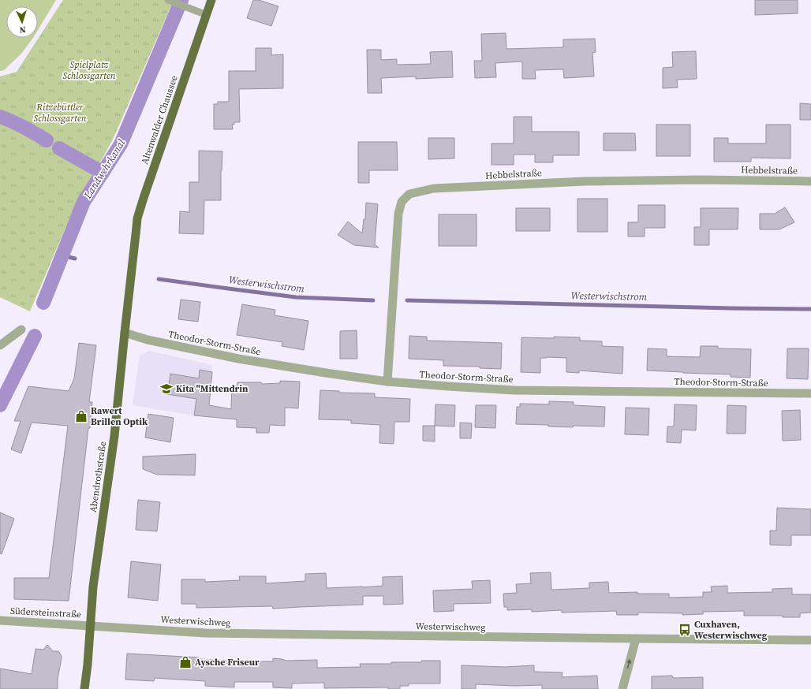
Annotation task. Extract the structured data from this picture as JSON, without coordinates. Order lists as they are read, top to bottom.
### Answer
{
  "streets": {
    "main road": ["Altenwalder Chaussee", "Abendrothstraße"],
    "street": [
      "Hebbelstraße",
      "Theodor-Storm-Straße",
      "Südersteinstraße",
      "Westerwischweg"
    ]
  },
  "crossings": [
    ["Altenwalder Chaussee", "Abendrothstraße"],
    ["Hebbelstraße", "Theodor-Storm-Straße"],
    ["Theodor-Storm-Straße", "Abendrothstraße"],
    ["Abendrothstraße", "Südersteinstraße"],
    ["Abendrothstraße", "Westerwischweg"],
    ["Südersteinstraße", "Westerwischweg"]
  ],
  "water": ["Landwehrkanal", "Westerwischstrom"],
  "parks": ["Spielplatz Schlossgarten", "Ritzebüttler Schlossgarten"],
  "places": {
    "school or university": ["Kita \"Mittendrin"],
    "shop": ["Rawert Brillen Optik", "Aysche Friseur"],
    "bus stop": ["Cuxhaven, Westerwischweg"]
  },
  "north": "bottom"
}
